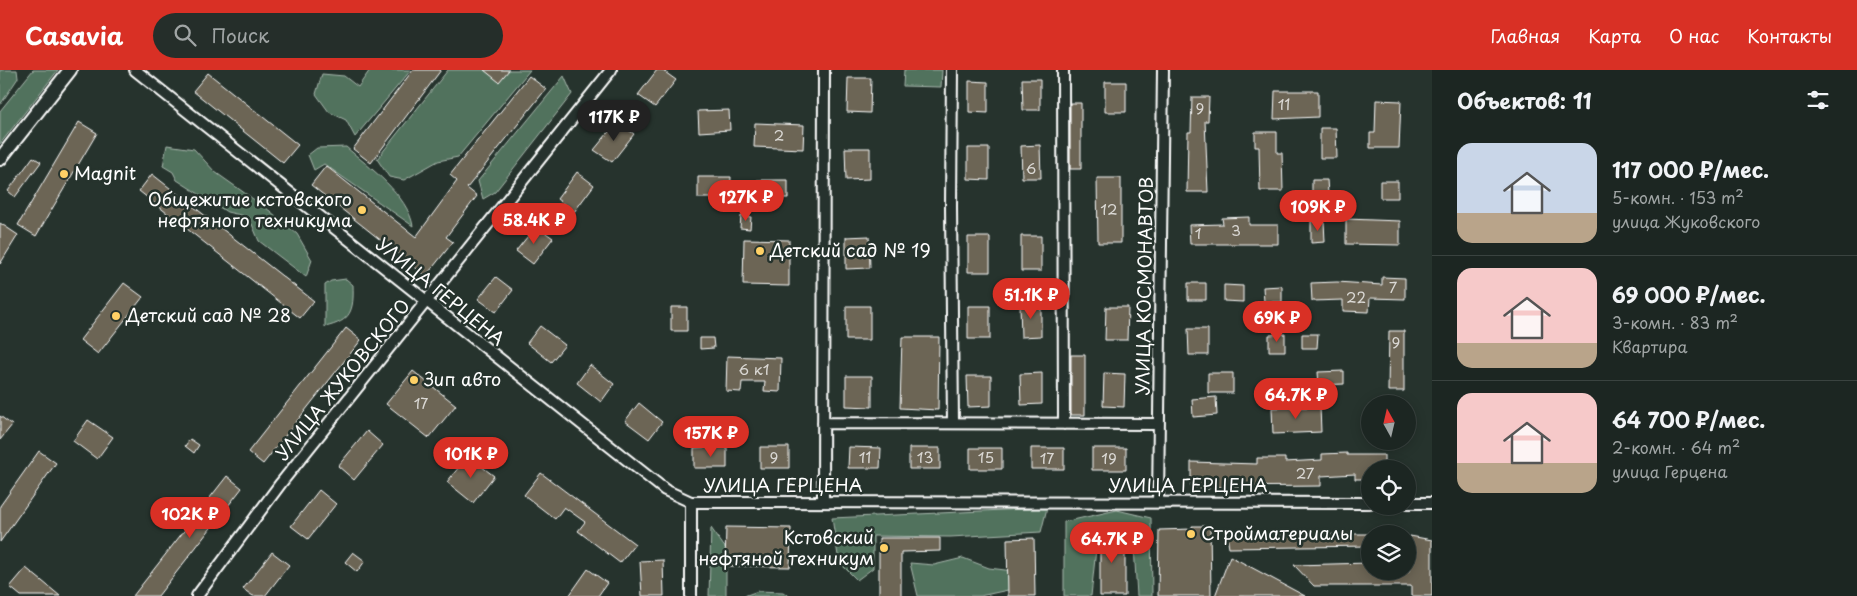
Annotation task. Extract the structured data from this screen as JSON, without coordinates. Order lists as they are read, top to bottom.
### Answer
{
  "streets": {
    "street": ["УЛИЦА КОСМОНАВТОВ", "УЛИЦА ГЕРЦЕНА", "УЛИЦА ЖУКОВСКОГО"]
  },
  "crossings": [
    ["УЛИЦА КОСМОНАВТОВ", "УЛИЦА ГЕРЦЕНА"],
    ["УЛИЦА ГЕРЦЕНА", "УЛИЦА ЖУКОВСКОГО"]
  ],
  "places": [
    "Magnit",
    "Общежитие кстовского нефтяного техникума",
    "Детский сад № 19",
    "Детский сад № 28",
    "Зип авто",
    "Стройматериалы",
    "Кстовский нефтяной техникум"
  ],
  "house_numbers": [
    "11",
    "9",
    "2",
    "6",
    "12",
    "3",
    "1",
    "7",
    "22",
    "9",
    "6 к1",
    "17",
    "9",
    "11",
    "13",
    "15",
    "17",
    "19",
    "27"
  ],
  "north": "top",
  "page": {
    "header": "Casavia",
    "search": "Поиск",
    "nav": [
      "Главная",
      "Карта",
      "О нас",
      "Контакты"
    ],
    "heading": "Объектов: 11",
    "price": [
      "117K ₽",
      "127K ₽",
      "109K ₽",
      "58.4K ₽",
      "51.1K ₽",
      "69K ₽",
      "64.7K ₽",
      "157K ₽",
      "101K ₽",
      "102K ₽",
      "64.7K ₽"
    ],
    "list": [
      {
        "name": "117 000 ₽/мес.",
        "note": "5-комн. · 153 m² · улица Жуковского"
      },
      {
        "name": "69 000 ₽/мес.",
        "note": "3-комн. · 83 m² · Квартира"
      },
      {
        "name": "64 700 ₽/мес.",
        "note": "2-комн. · 64 m² · улица Герцена"
      }
    ]
  }
}
